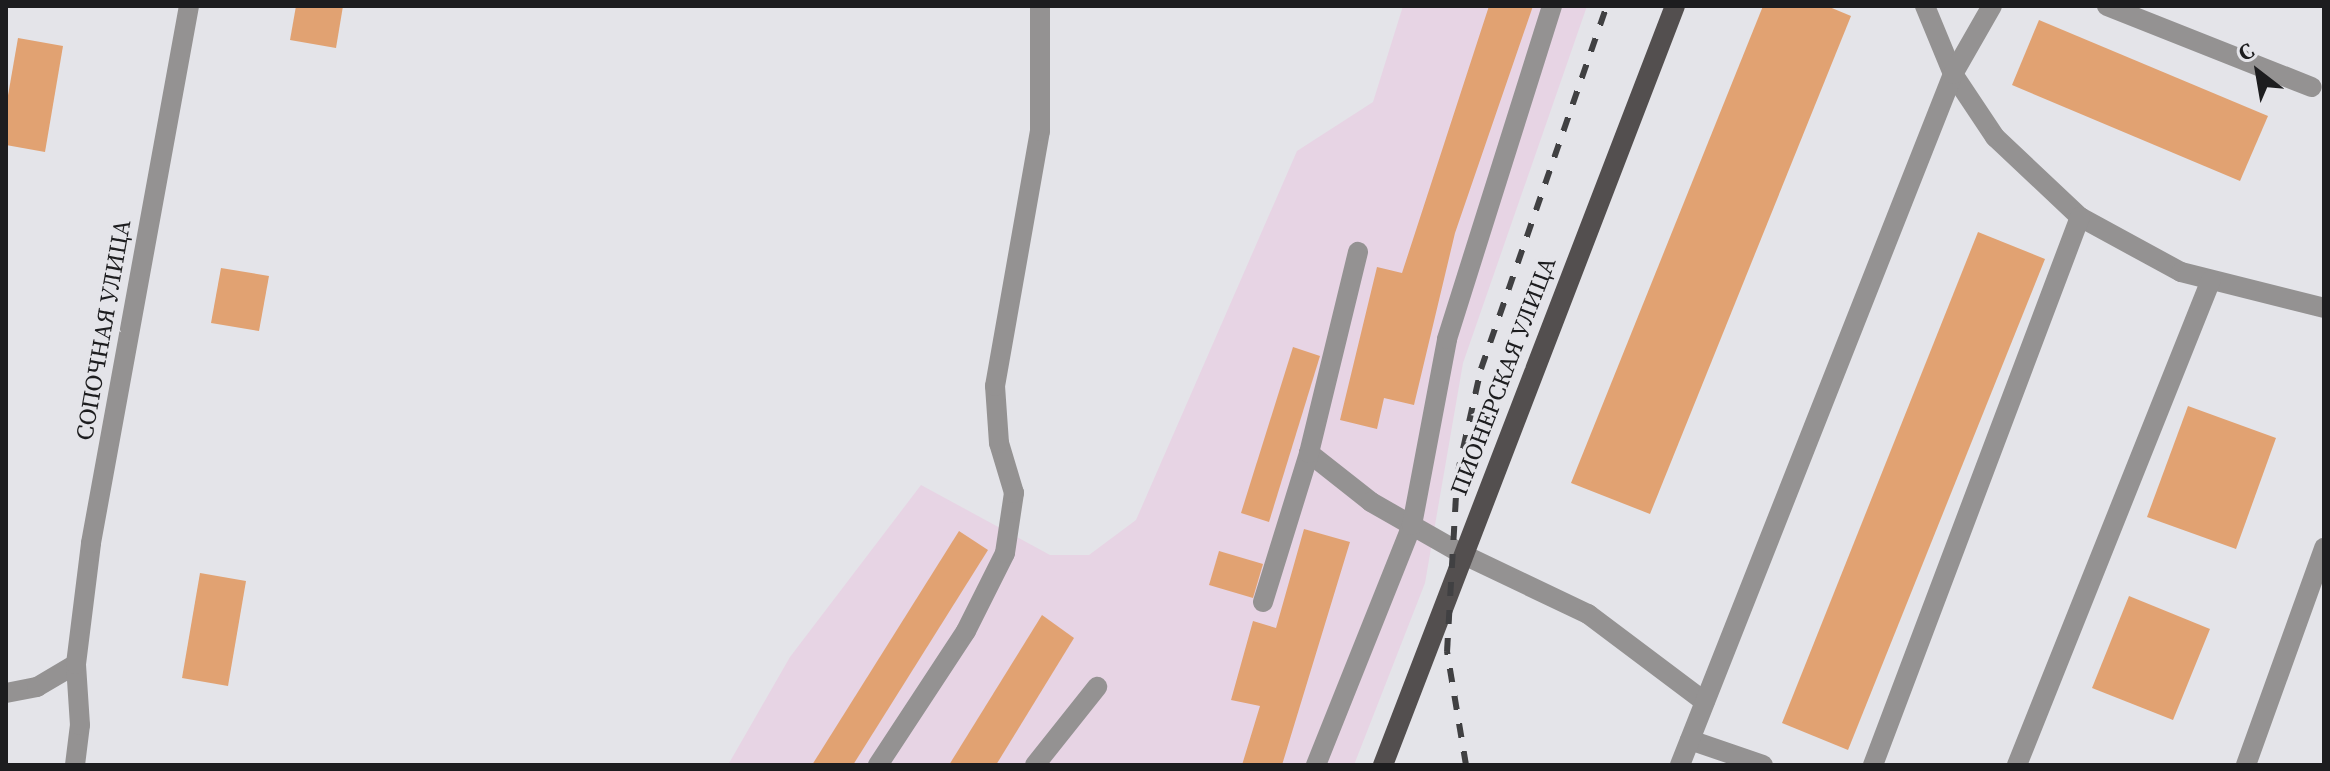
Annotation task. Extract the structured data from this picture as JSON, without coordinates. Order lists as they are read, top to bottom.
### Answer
{
  "streets": {
    "main road": ["ПИОНЕРСКАЯ УЛИЦА"],
    "street": ["СОПОЧНАЯ УЛИЦА"]
  },
  "north": "top left"
}
